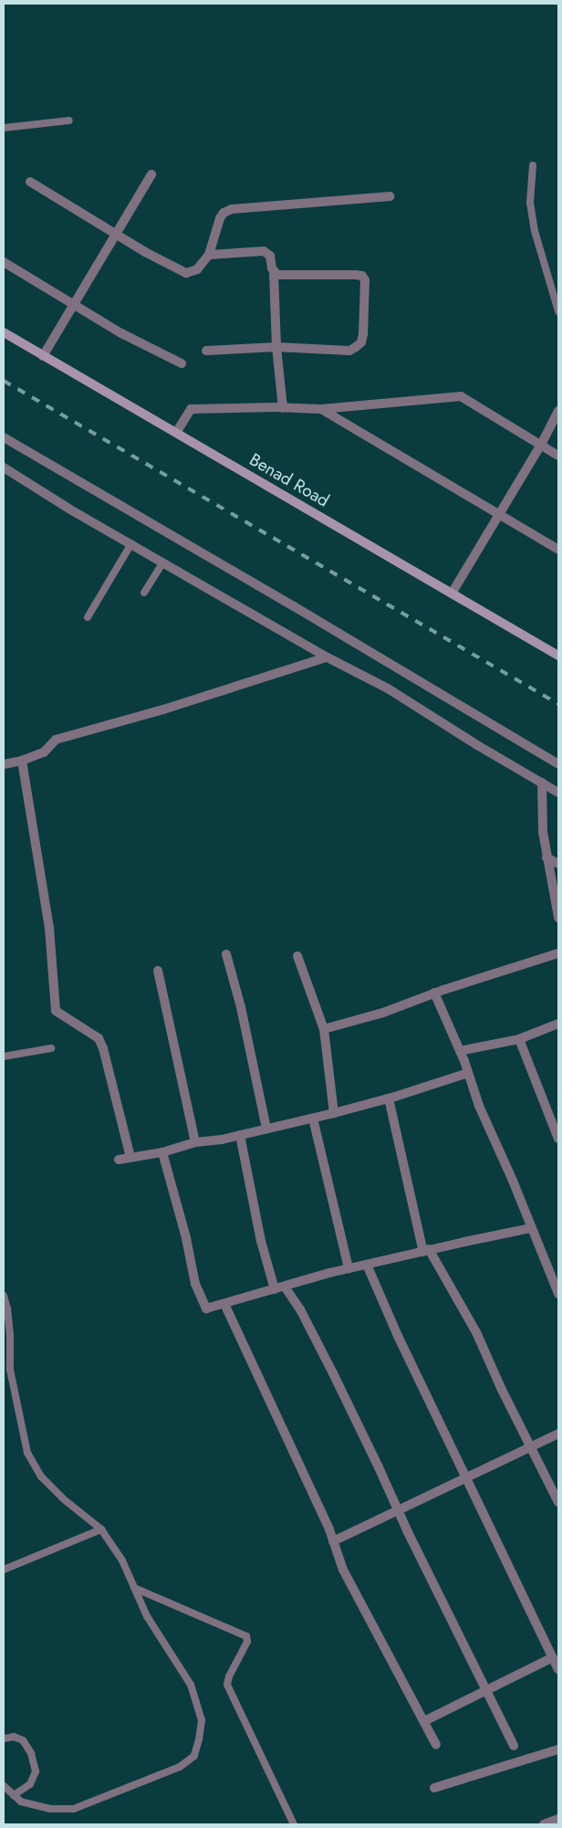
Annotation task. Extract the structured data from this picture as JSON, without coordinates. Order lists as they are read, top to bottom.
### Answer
{
  "streets": {
    "main road": ["Benad Road"]
  }
}
